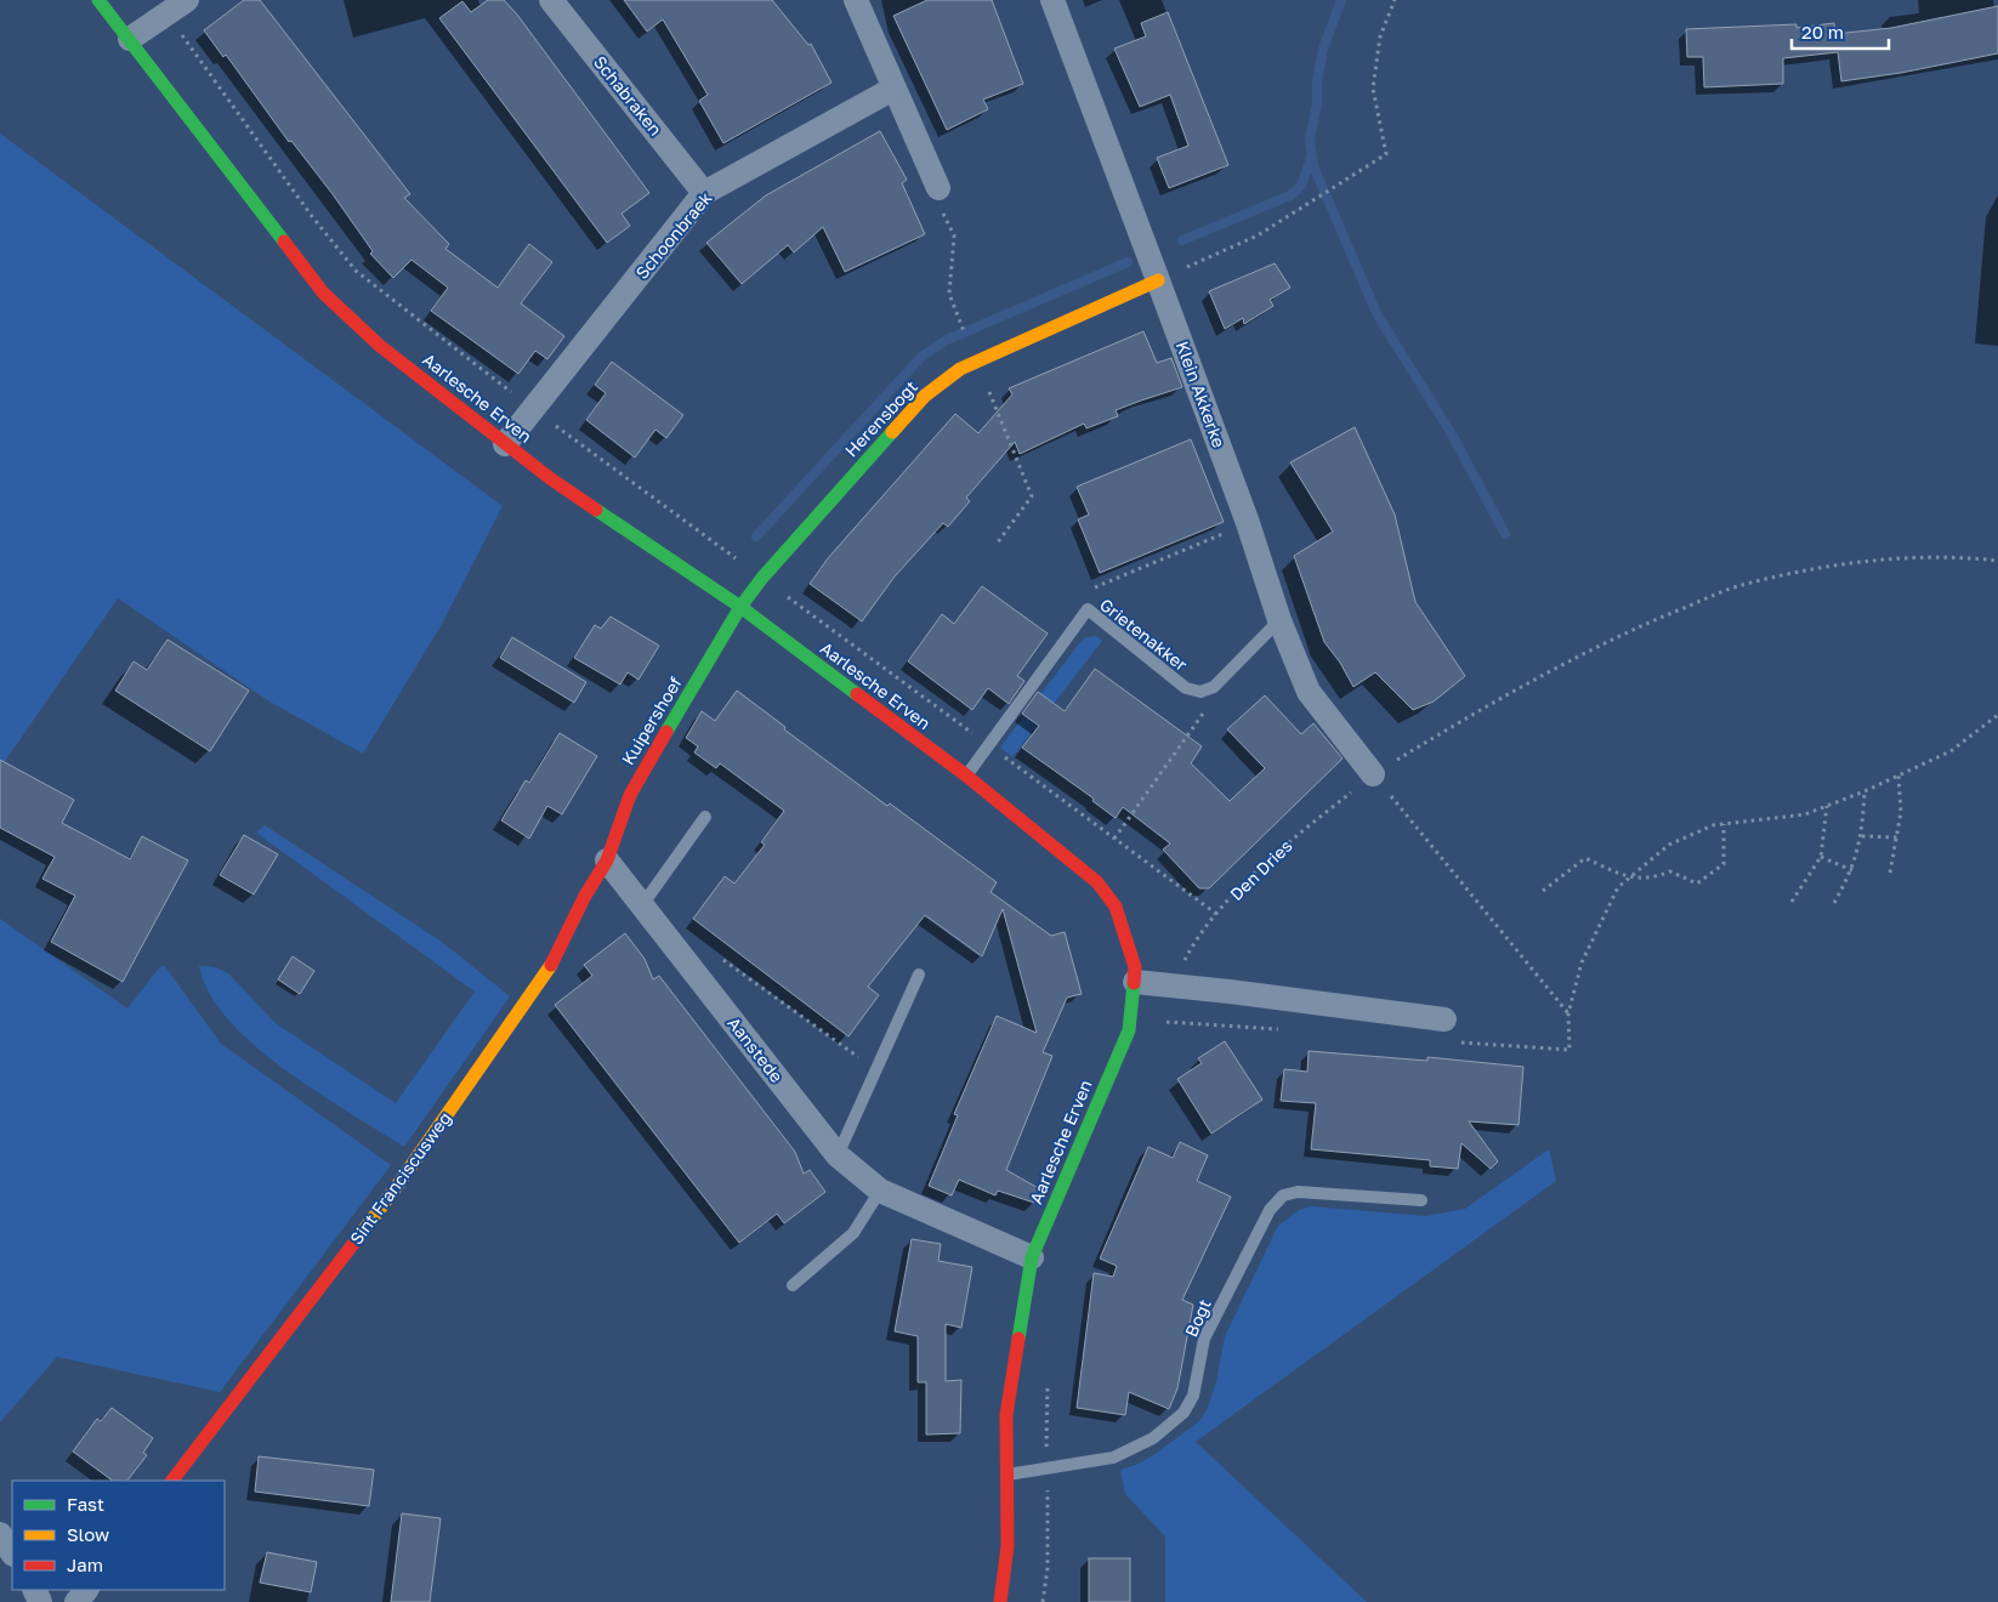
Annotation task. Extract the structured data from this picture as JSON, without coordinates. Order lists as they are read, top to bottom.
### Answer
{
  "streets": {
    "street": [
      "Schabraken",
      "Schoonbraek",
      "Klein Akkerke",
      "Aarlesche Erven",
      "Herensbogt",
      "Kuipershoef",
      "Aanstede",
      "Sint Franciscusweg"
    ],
    "lane": ["Grietenakker", "Bogt"],
    "path": ["Den Dries"]
  },
  "crossings": [
    ["Schabraken", "Schoonbraek"],
    ["Schoonbraek", "Aarlesche Erven"],
    ["Klein Akkerke", "Herensbogt"],
    ["Klein Akkerke", "Grietenakker"],
    ["Klein Akkerke", "Den Dries"],
    ["Aarlesche Erven", "Herensbogt"],
    ["Aarlesche Erven", "Grietenakker"],
    ["Aarlesche Erven", "Kuipershoef"],
    ["Aarlesche Erven", "Aanstede"],
    ["Aarlesche Erven", "Bogt"],
    ["Herensbogt", "Kuipershoef"],
    ["Kuipershoef", "Aanstede"],
    ["Kuipershoef", "Sint Franciscusweg"],
    ["Aanstede", "Sint Franciscusweg"]
  ],
  "legend": ["Fast", "Slow", "Jam"],
  "scale_bar": "20 m"
}
